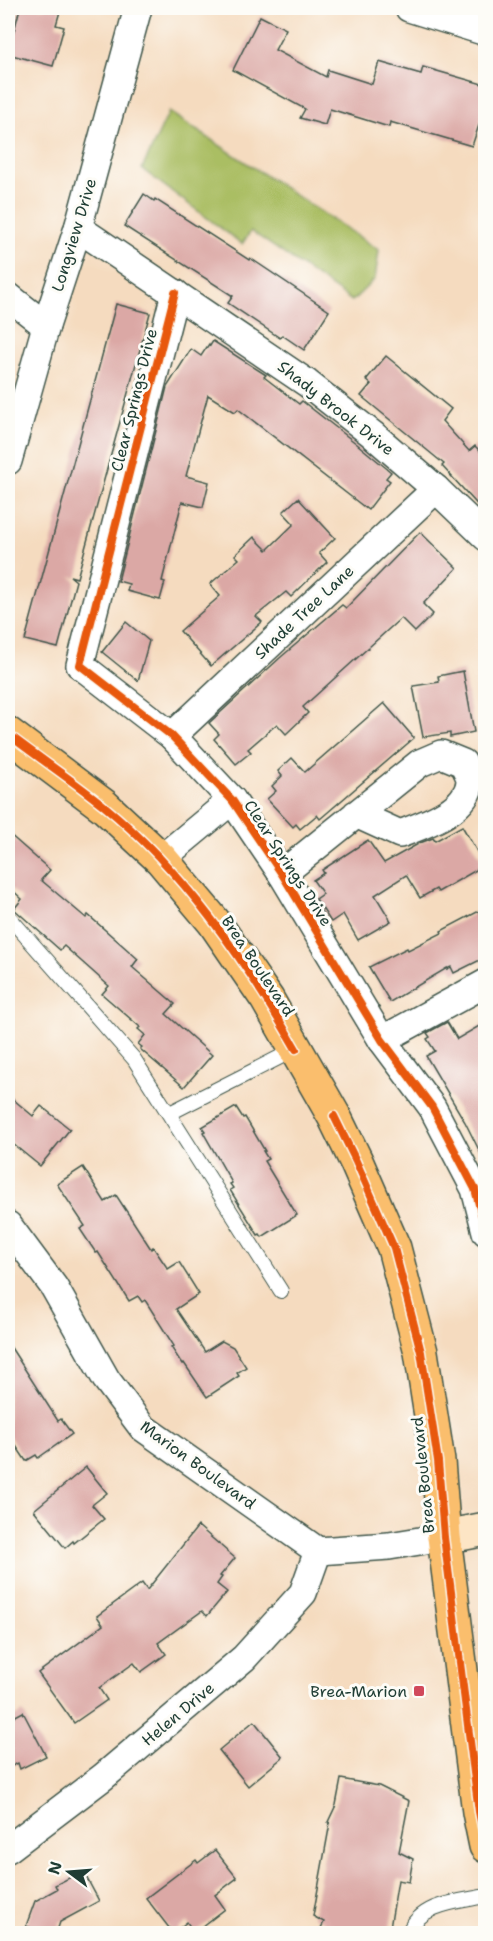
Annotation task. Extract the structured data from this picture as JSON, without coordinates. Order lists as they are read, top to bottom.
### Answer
{
  "streets": {
    "main road": ["Brea Boulevard"],
    "street": [
      "Longview Drive",
      "Clear Springs Drive",
      "Shady Brook Drive",
      "Shade Tree Lane",
      "Marion Boulevard",
      "Helen Drive"
    ]
  },
  "crossings": [
    ["Longview Drive", "Shady Brook Drive"],
    ["Clear Springs Drive", "Shady Brook Drive"],
    ["Clear Springs Drive", "Shade Tree Lane"],
    ["Shady Brook Drive", "Shade Tree Lane"],
    ["Marion Boulevard", "Helen Drive"]
  ],
  "places": {
    "transit": ["Brea-Marion"]
  },
  "north": "left"
}
